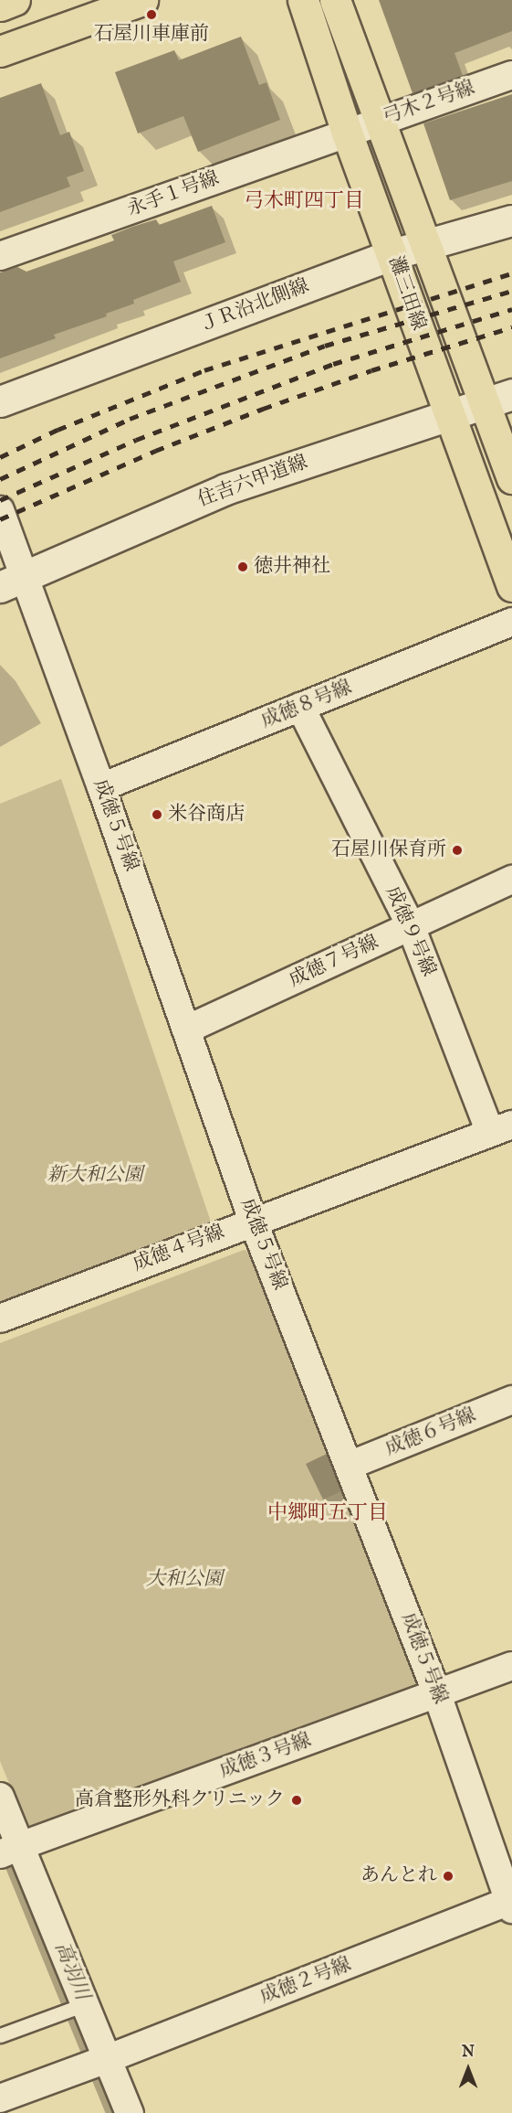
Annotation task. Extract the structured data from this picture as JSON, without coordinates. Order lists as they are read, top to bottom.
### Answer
{
  "streets": {
    "main road": ["灘三田線"],
    "street": [
      "弓木２号線",
      "永手１号線",
      "ＪＲ沿北側線",
      "住吉六甲道線",
      "成徳８号線",
      "成徳５号線",
      "成徳９号線",
      "成徳７号線",
      "成徳４号線",
      "成徳６号線",
      "成徳３号線",
      "成徳２号線"
    ]
  },
  "crossings": [
    ["弓木２号線", "永手１号線"],
    ["弓木２号線", "灘三田線"],
    ["永手１号線", "灘三田線"],
    ["灘三田線", "ＪＲ沿北側線"],
    ["灘三田線", "住吉六甲道線"],
    ["住吉六甲道線", "成徳５号線"],
    ["成徳８号線", "成徳５号線"],
    ["成徳８号線", "成徳９号線"],
    ["成徳５号線", "成徳７号線"],
    ["成徳５号線", "成徳４号線"],
    ["成徳５号線", "成徳６号線"],
    ["成徳５号線", "成徳３号線"],
    ["成徳５号線", "成徳２号線"],
    ["成徳９号線", "成徳７号線"],
    ["成徳９号線", "成徳４号線"]
  ],
  "districts": ["弓木町四丁目", "中郷町五丁目"],
  "water": ["高羽川"],
  "parks": ["新大和公園", "大和公園"],
  "places": [
    "石屋川車庫前",
    "徳井神社",
    "米谷商店",
    "石屋川保育所",
    "高倉整形外科クリニック",
    "あんとれ"
  ],
  "north": "top"
}
